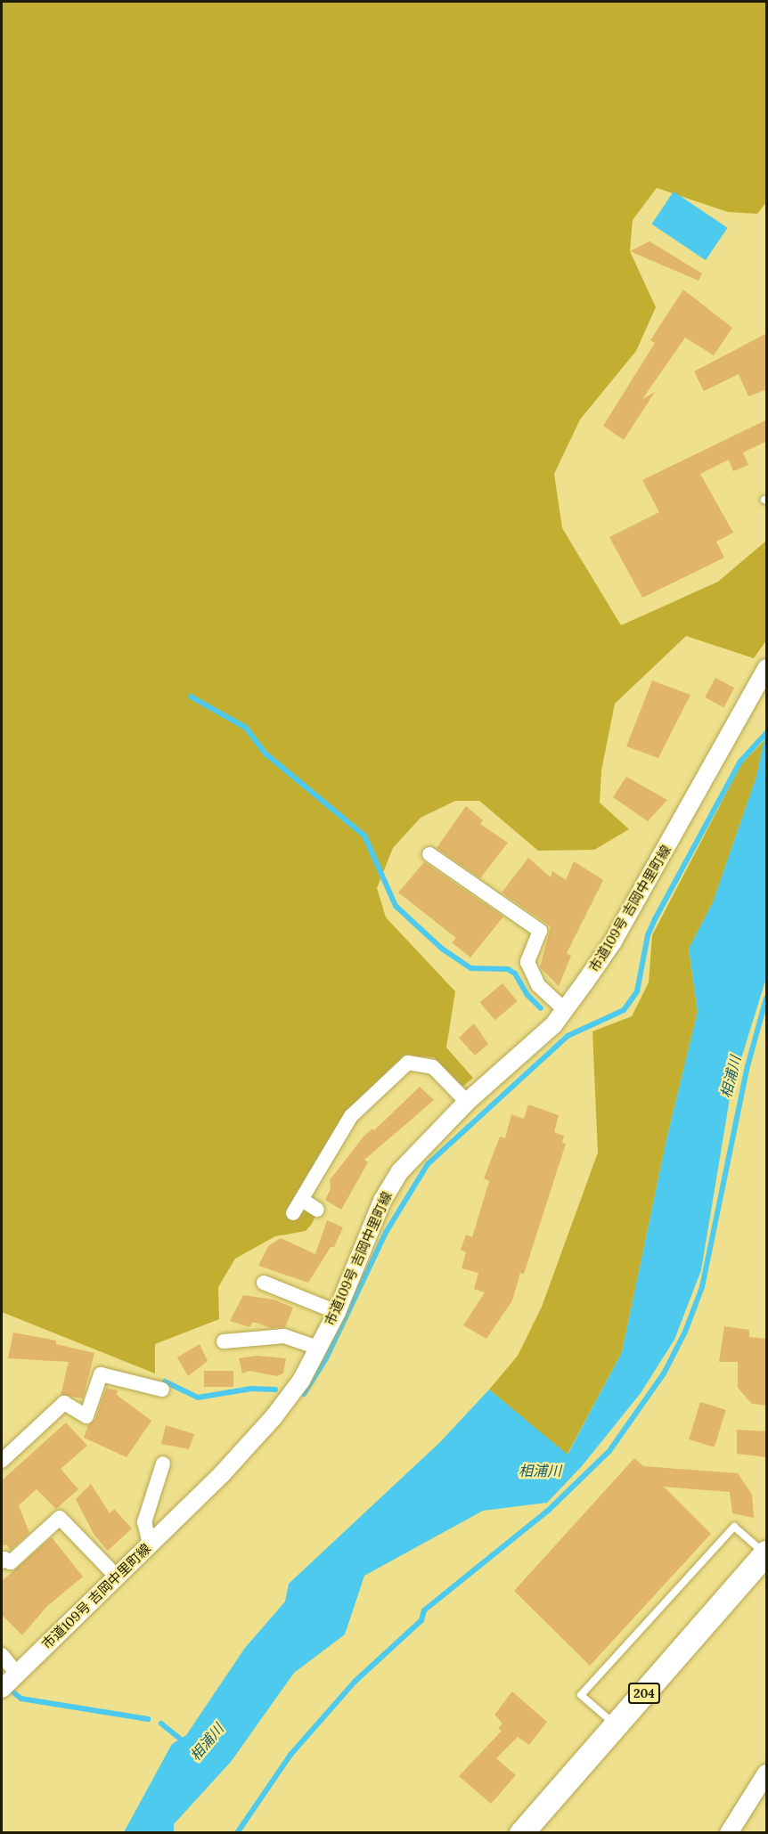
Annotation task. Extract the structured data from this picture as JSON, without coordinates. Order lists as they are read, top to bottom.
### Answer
{
  "streets": {
    "highway": ["204"],
    "street": ["市道109号 吉岡中里町線"]
  },
  "water": ["相浦川"]
}
